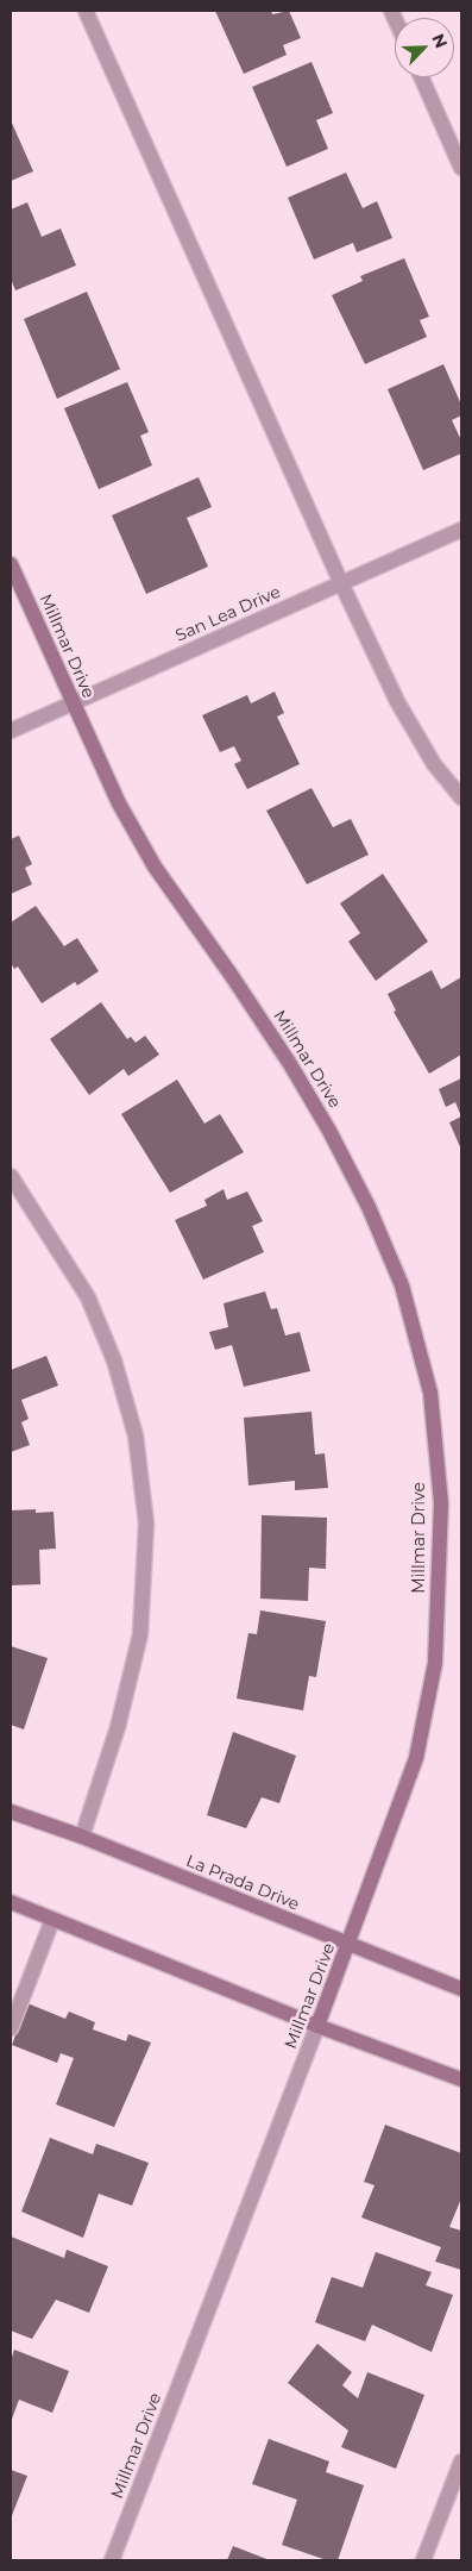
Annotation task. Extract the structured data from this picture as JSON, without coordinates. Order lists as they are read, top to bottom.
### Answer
{
  "streets": {
    "street": ["San Lea Drive", "Millmar Drive", "La Prada Drive"]
  },
  "crossings": [
    ["San Lea Drive", "Millmar Drive"],
    ["Millmar Drive", "La Prada Drive"]
  ],
  "north": "top right"
}
